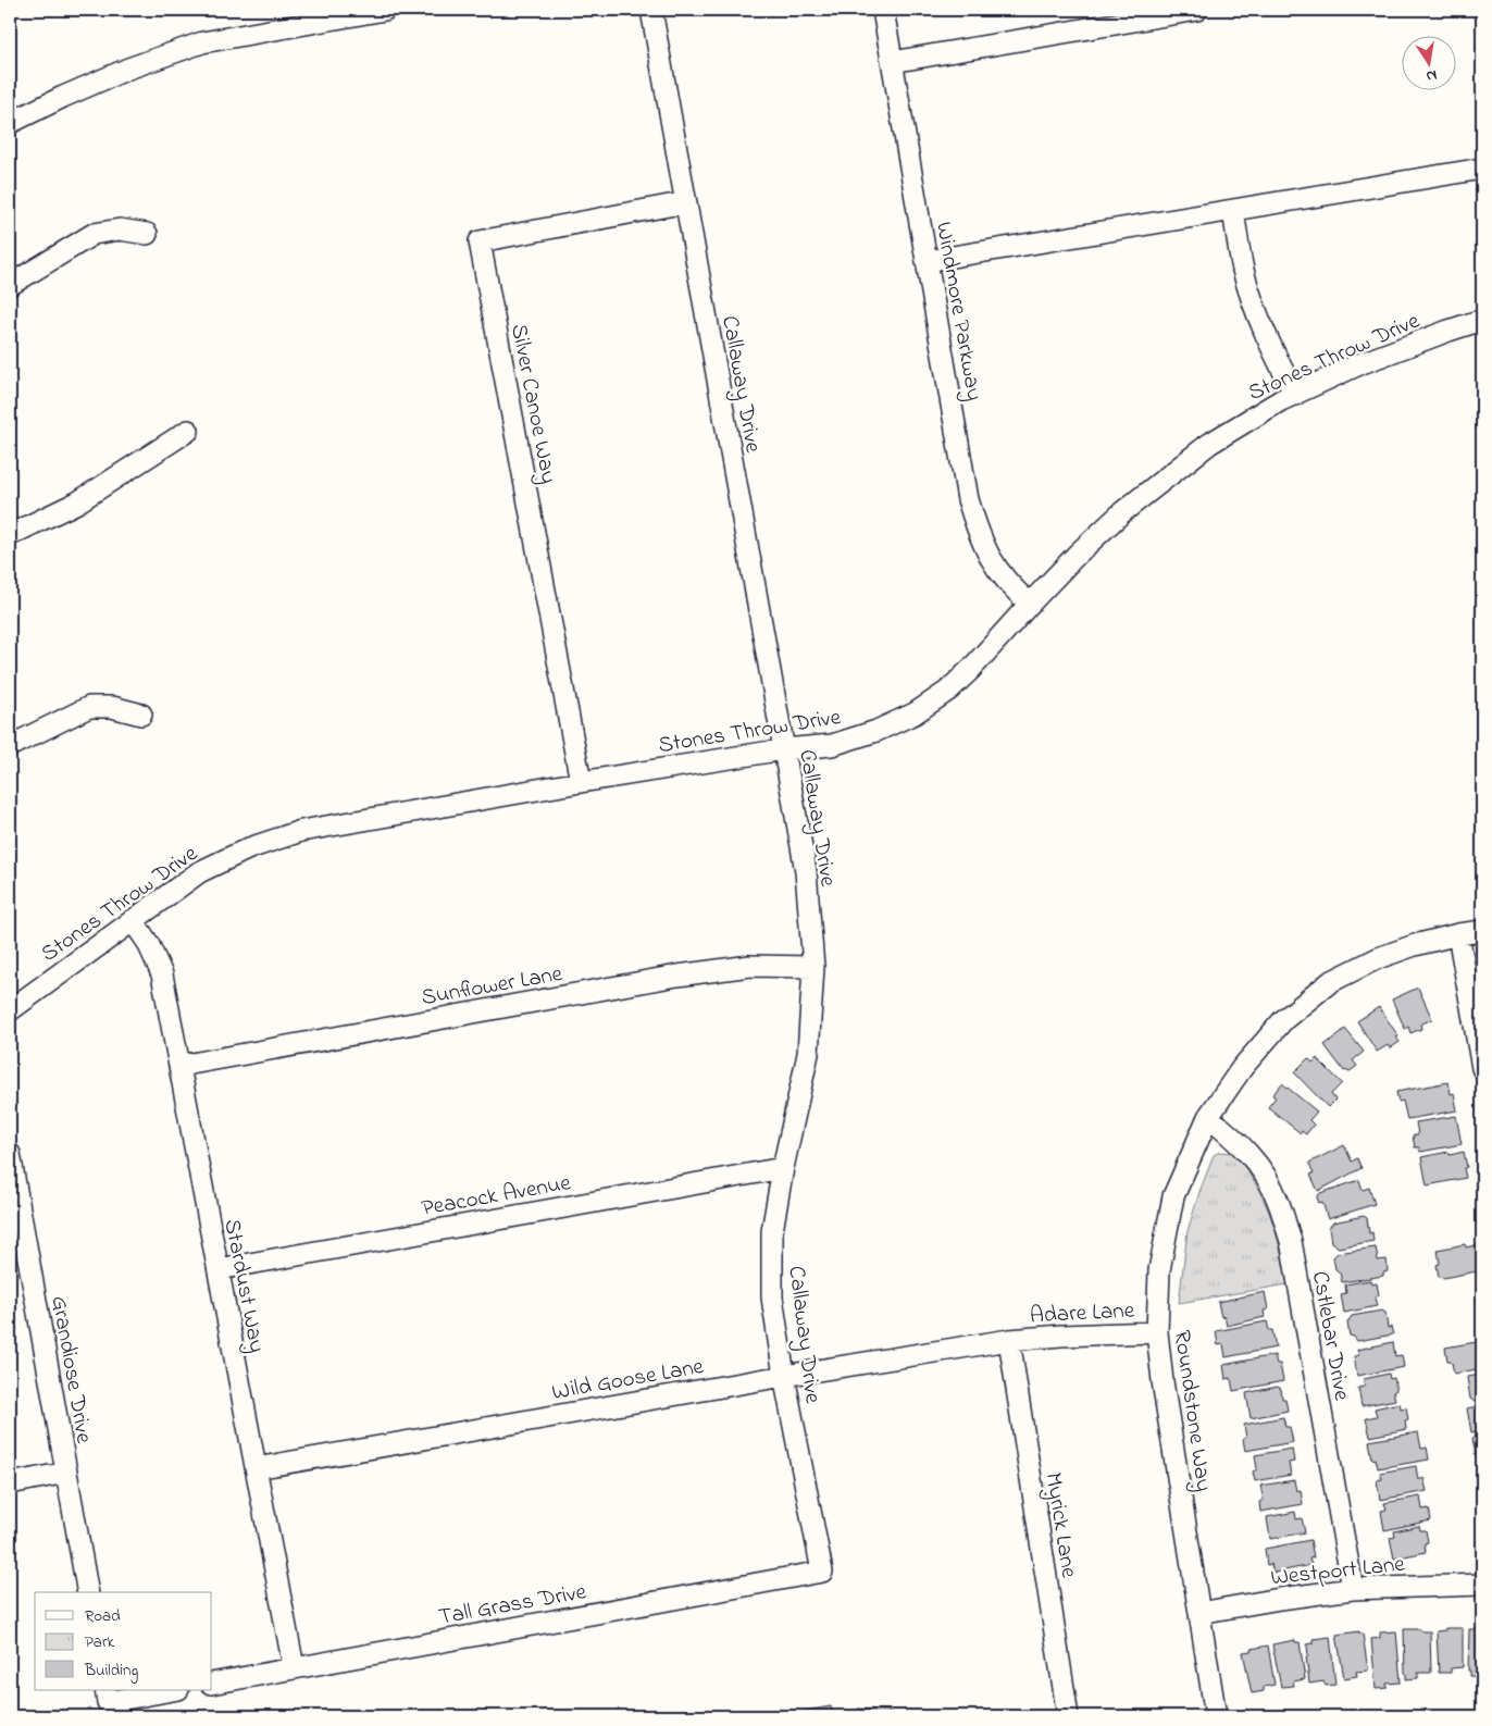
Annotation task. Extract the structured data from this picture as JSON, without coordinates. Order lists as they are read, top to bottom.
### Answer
{
  "streets": {
    "street": [
      "Windmore Parkway",
      "Stones Throw Drive",
      "Callaway Drive",
      "Silver Canoe Way",
      "Sunflower Lane",
      "Peacock Avenue",
      "Stardust Way",
      "Adare Lane",
      "Cstlebar Drive",
      "Grandiose Drive",
      "Wild Goose Lane",
      "Roundstone Way",
      "Myrick Lane",
      "Westport Lane",
      "Tall Grass Drive"
    ]
  },
  "crossings": [
    ["Windmore Parkway", "Stones Throw Drive"],
    ["Stones Throw Drive", "Callaway Drive"],
    ["Stones Throw Drive", "Silver Canoe Way"],
    ["Stones Throw Drive", "Stardust Way"],
    ["Callaway Drive", "Silver Canoe Way"],
    ["Callaway Drive", "Sunflower Lane"],
    ["Callaway Drive", "Peacock Avenue"],
    ["Callaway Drive", "Wild Goose Lane"],
    ["Callaway Drive", "Tall Grass Drive"],
    ["Sunflower Lane", "Stardust Way"],
    ["Peacock Avenue", "Stardust Way"],
    ["Stardust Way", "Wild Goose Lane"],
    ["Stardust Way", "Tall Grass Drive"],
    ["Adare Lane", "Wild Goose Lane"],
    ["Adare Lane", "Roundstone Way"],
    ["Adare Lane", "Myrick Lane"],
    ["Cstlebar Drive", "Roundstone Way"],
    ["Cstlebar Drive", "Westport Lane"],
    ["Wild Goose Lane", "Myrick Lane"],
    ["Roundstone Way", "Westport Lane"]
  ],
  "legend": ["Road", "Park", "Building"],
  "north": "bottom"
}
